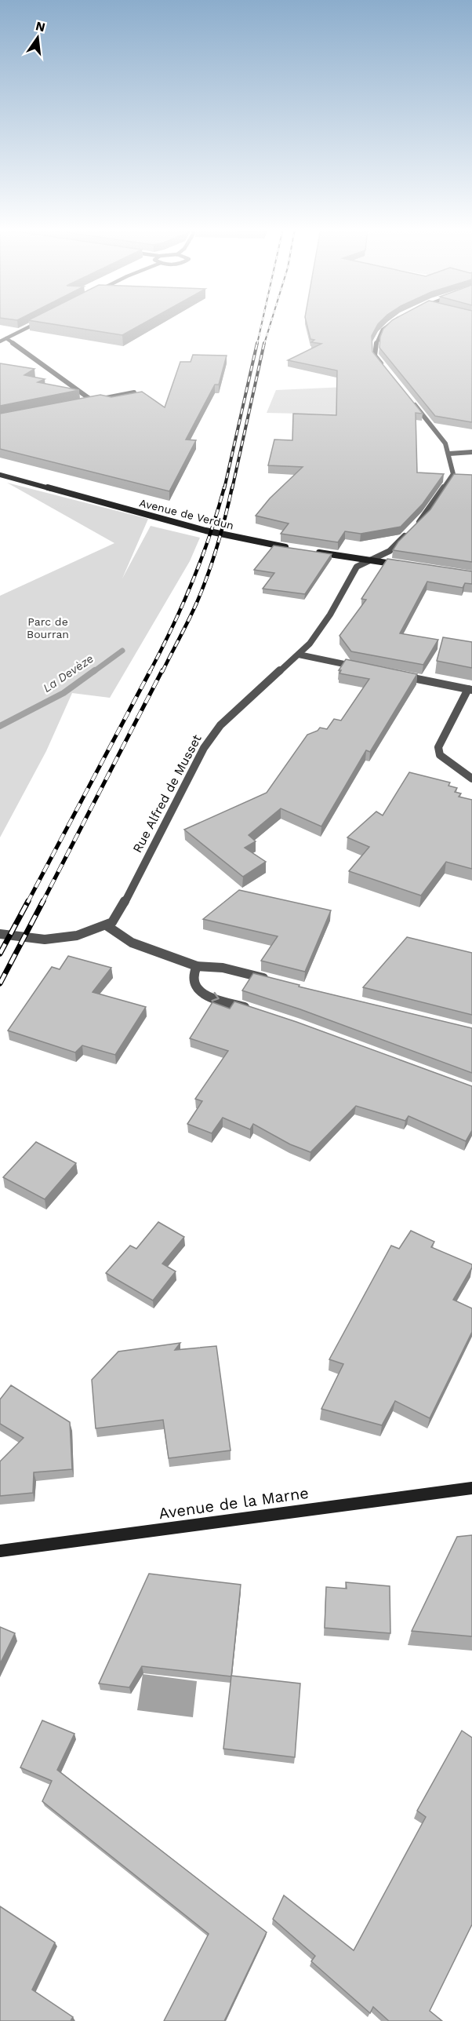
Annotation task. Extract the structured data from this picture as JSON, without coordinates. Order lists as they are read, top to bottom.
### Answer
{
  "streets": {
    "main road": ["Avenue de Verdun", "Avenue de la Marne"],
    "street": ["Rue Alfred de Musset"]
  },
  "water": ["La Devèze"],
  "parks": ["Parc de Bourran"],
  "north": "top"
}
